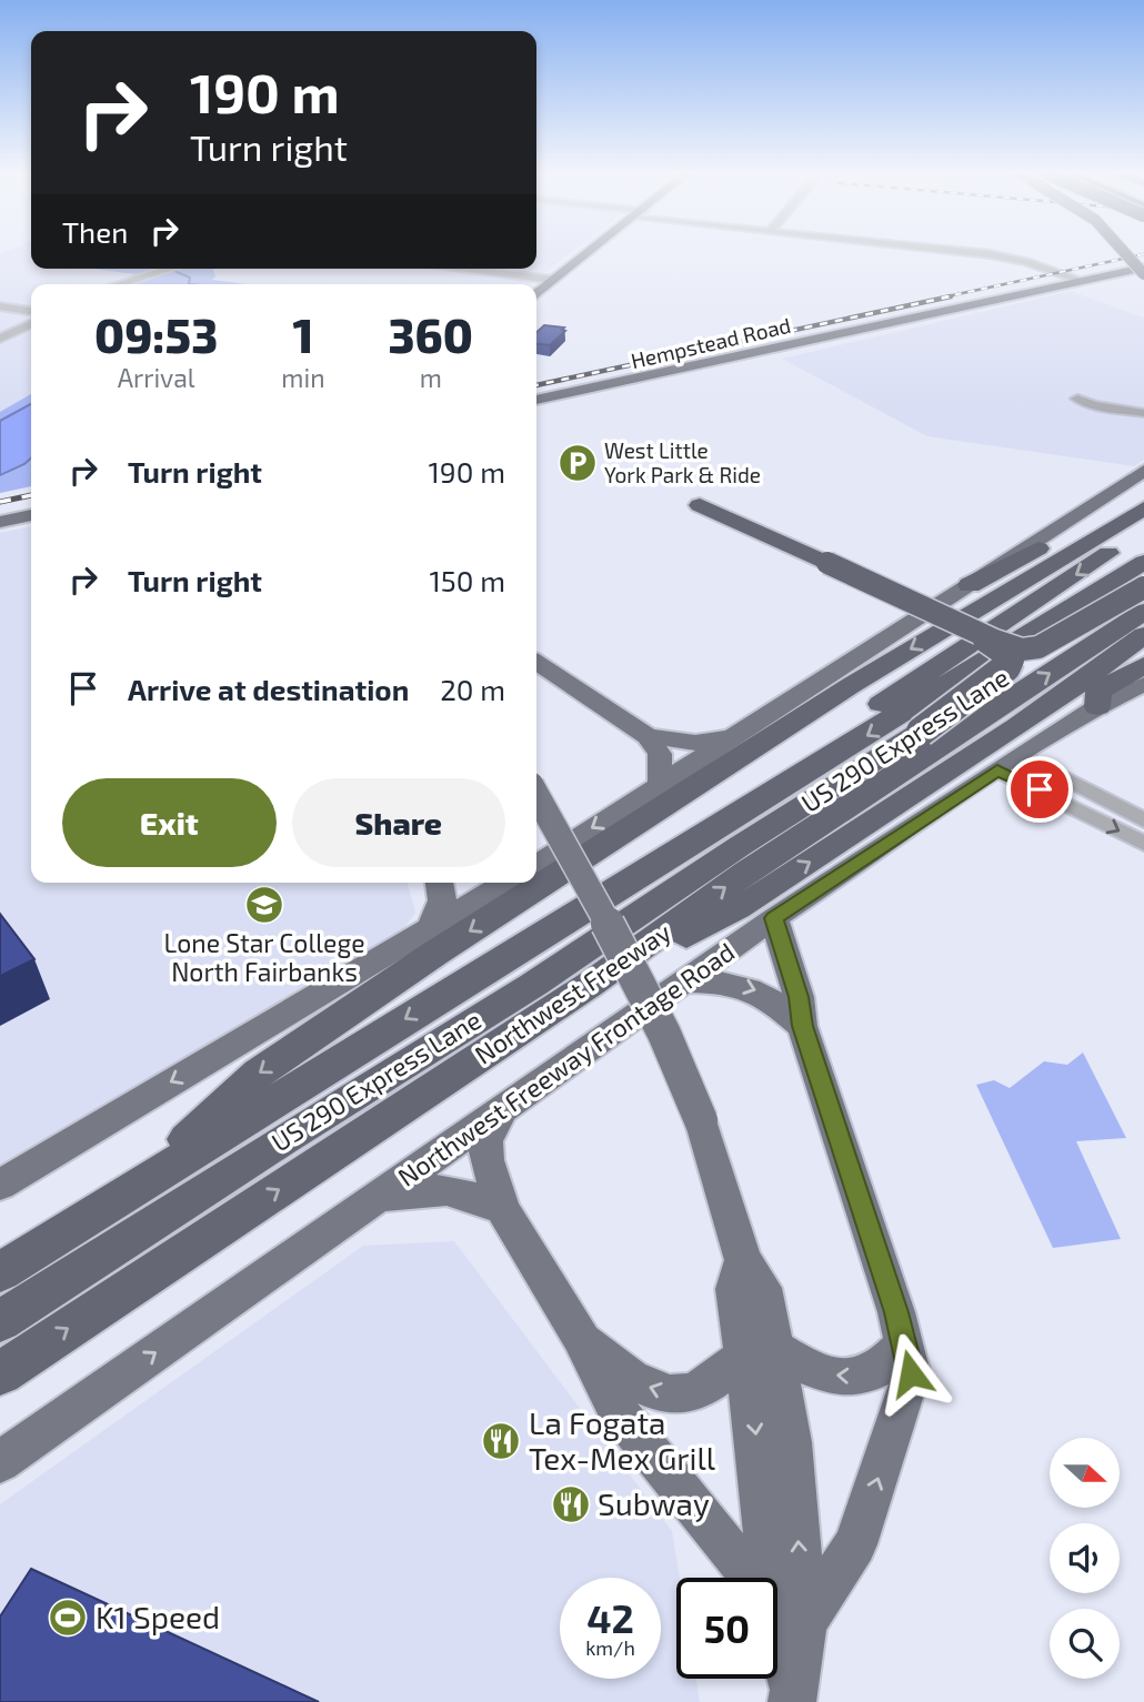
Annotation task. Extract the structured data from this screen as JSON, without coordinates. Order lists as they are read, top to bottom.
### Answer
{
  "streets": {
    "highway": ["US 290 Express Lane", "Northwest Freeway"],
    "main road": ["Hempstead Road", "Northwest Freeway Frontage Road"]
  },
  "places": {
    "parking": ["West Little York Park & Ride"],
    "school or university": ["Lone Star College North Fairbanks"],
    "restaurant": ["La Fogata Tex-Mex Grill", "Subway"],
    "sports": ["K1 Speed"]
  },
  "north": "right",
  "page": {
    "turn": ["190 m", "Turn right"],
    "then": "Then",
    "eta": [
      "09:53",
      "Arrival",
      "1",
      "min",
      "360",
      "m"
    ],
    "list": [
      {
        "name": "Turn right",
        "value": "190 m"
      },
      {
        "name": "Turn right",
        "value": "150 m"
      },
      {
        "name": "Arrive at destination",
        "value": "20 m"
      }
    ],
    "buttons": ["Exit", "Share"],
    "speed": "42 km/h",
    "limit": "50"
  }
}
